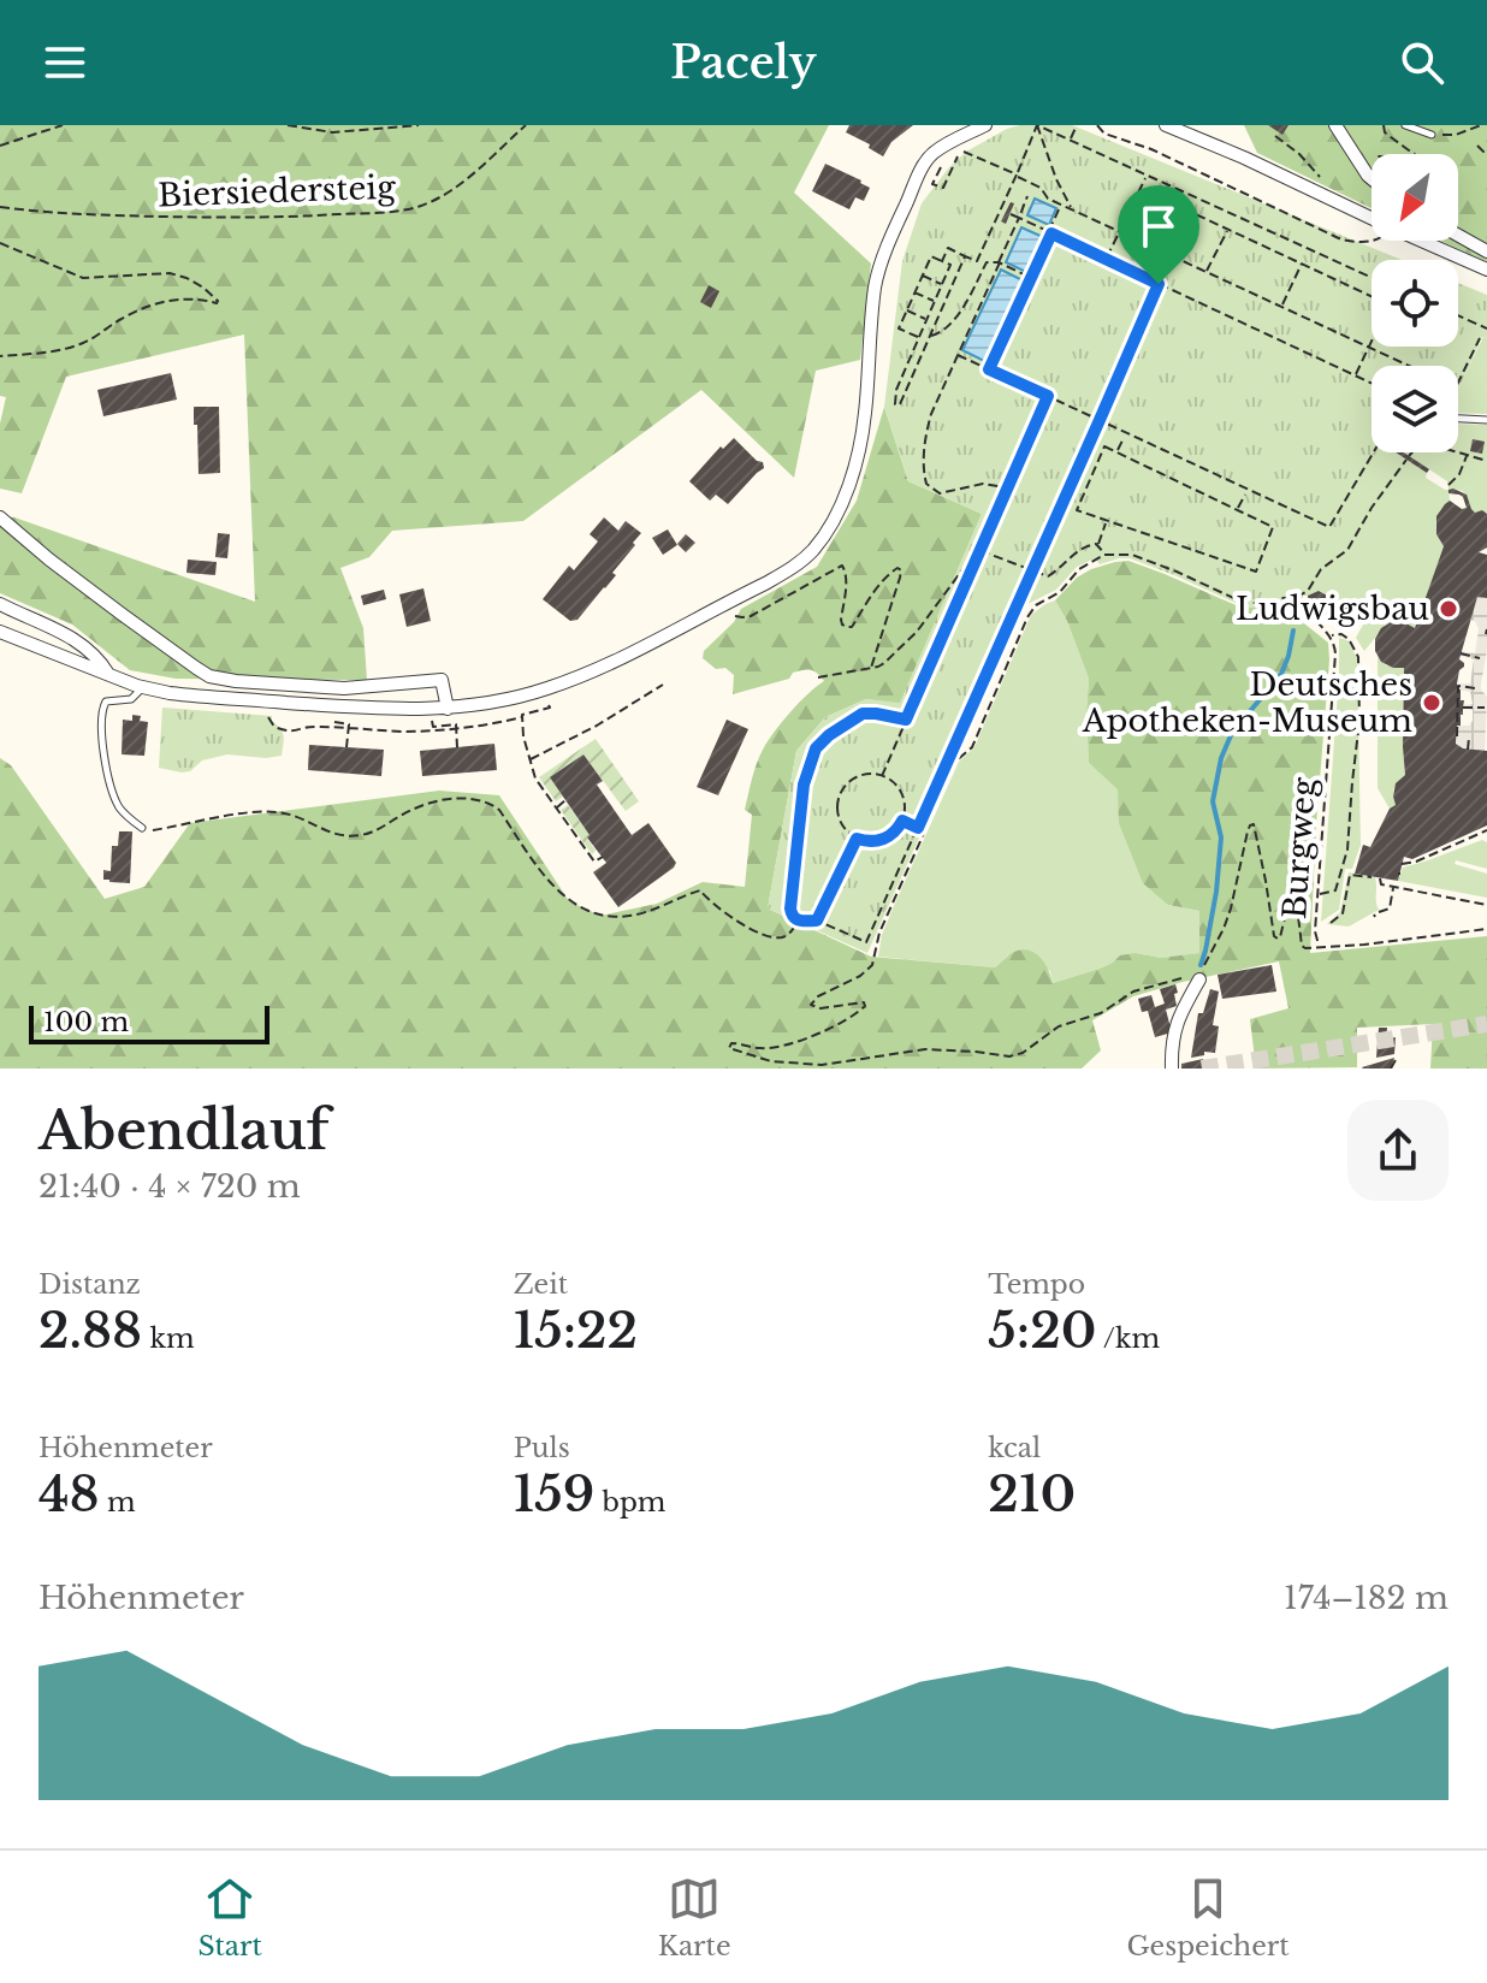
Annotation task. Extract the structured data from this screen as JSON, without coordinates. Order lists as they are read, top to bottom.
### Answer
{
  "streets": {
    "path": ["Biersiedersteig", "Burgweg"]
  },
  "places": ["Ludwigsbau", "Deutsches Apotheken-Museum"],
  "scale_bar": "100 m",
  "north": "bottom left",
  "page": {
    "header": "Pacely",
    "scale": "100 m",
    "heading": ["Abendlauf", "21:40 · 4 × 720 m"],
    "stats": [
      ["Distanz", "2.88 km"],
      ["Zeit", "15:22"],
      ["Tempo", "5:20 /km"],
      ["Höhenmeter", "48 m"],
      ["Puls", "159 bpm"],
      ["kcal", "210"]
    ],
    "chart": ["Höhenmeter", "174–182 m"],
    "tabs": ["Start", "Karte", "Gespeichert"]
  }
}
